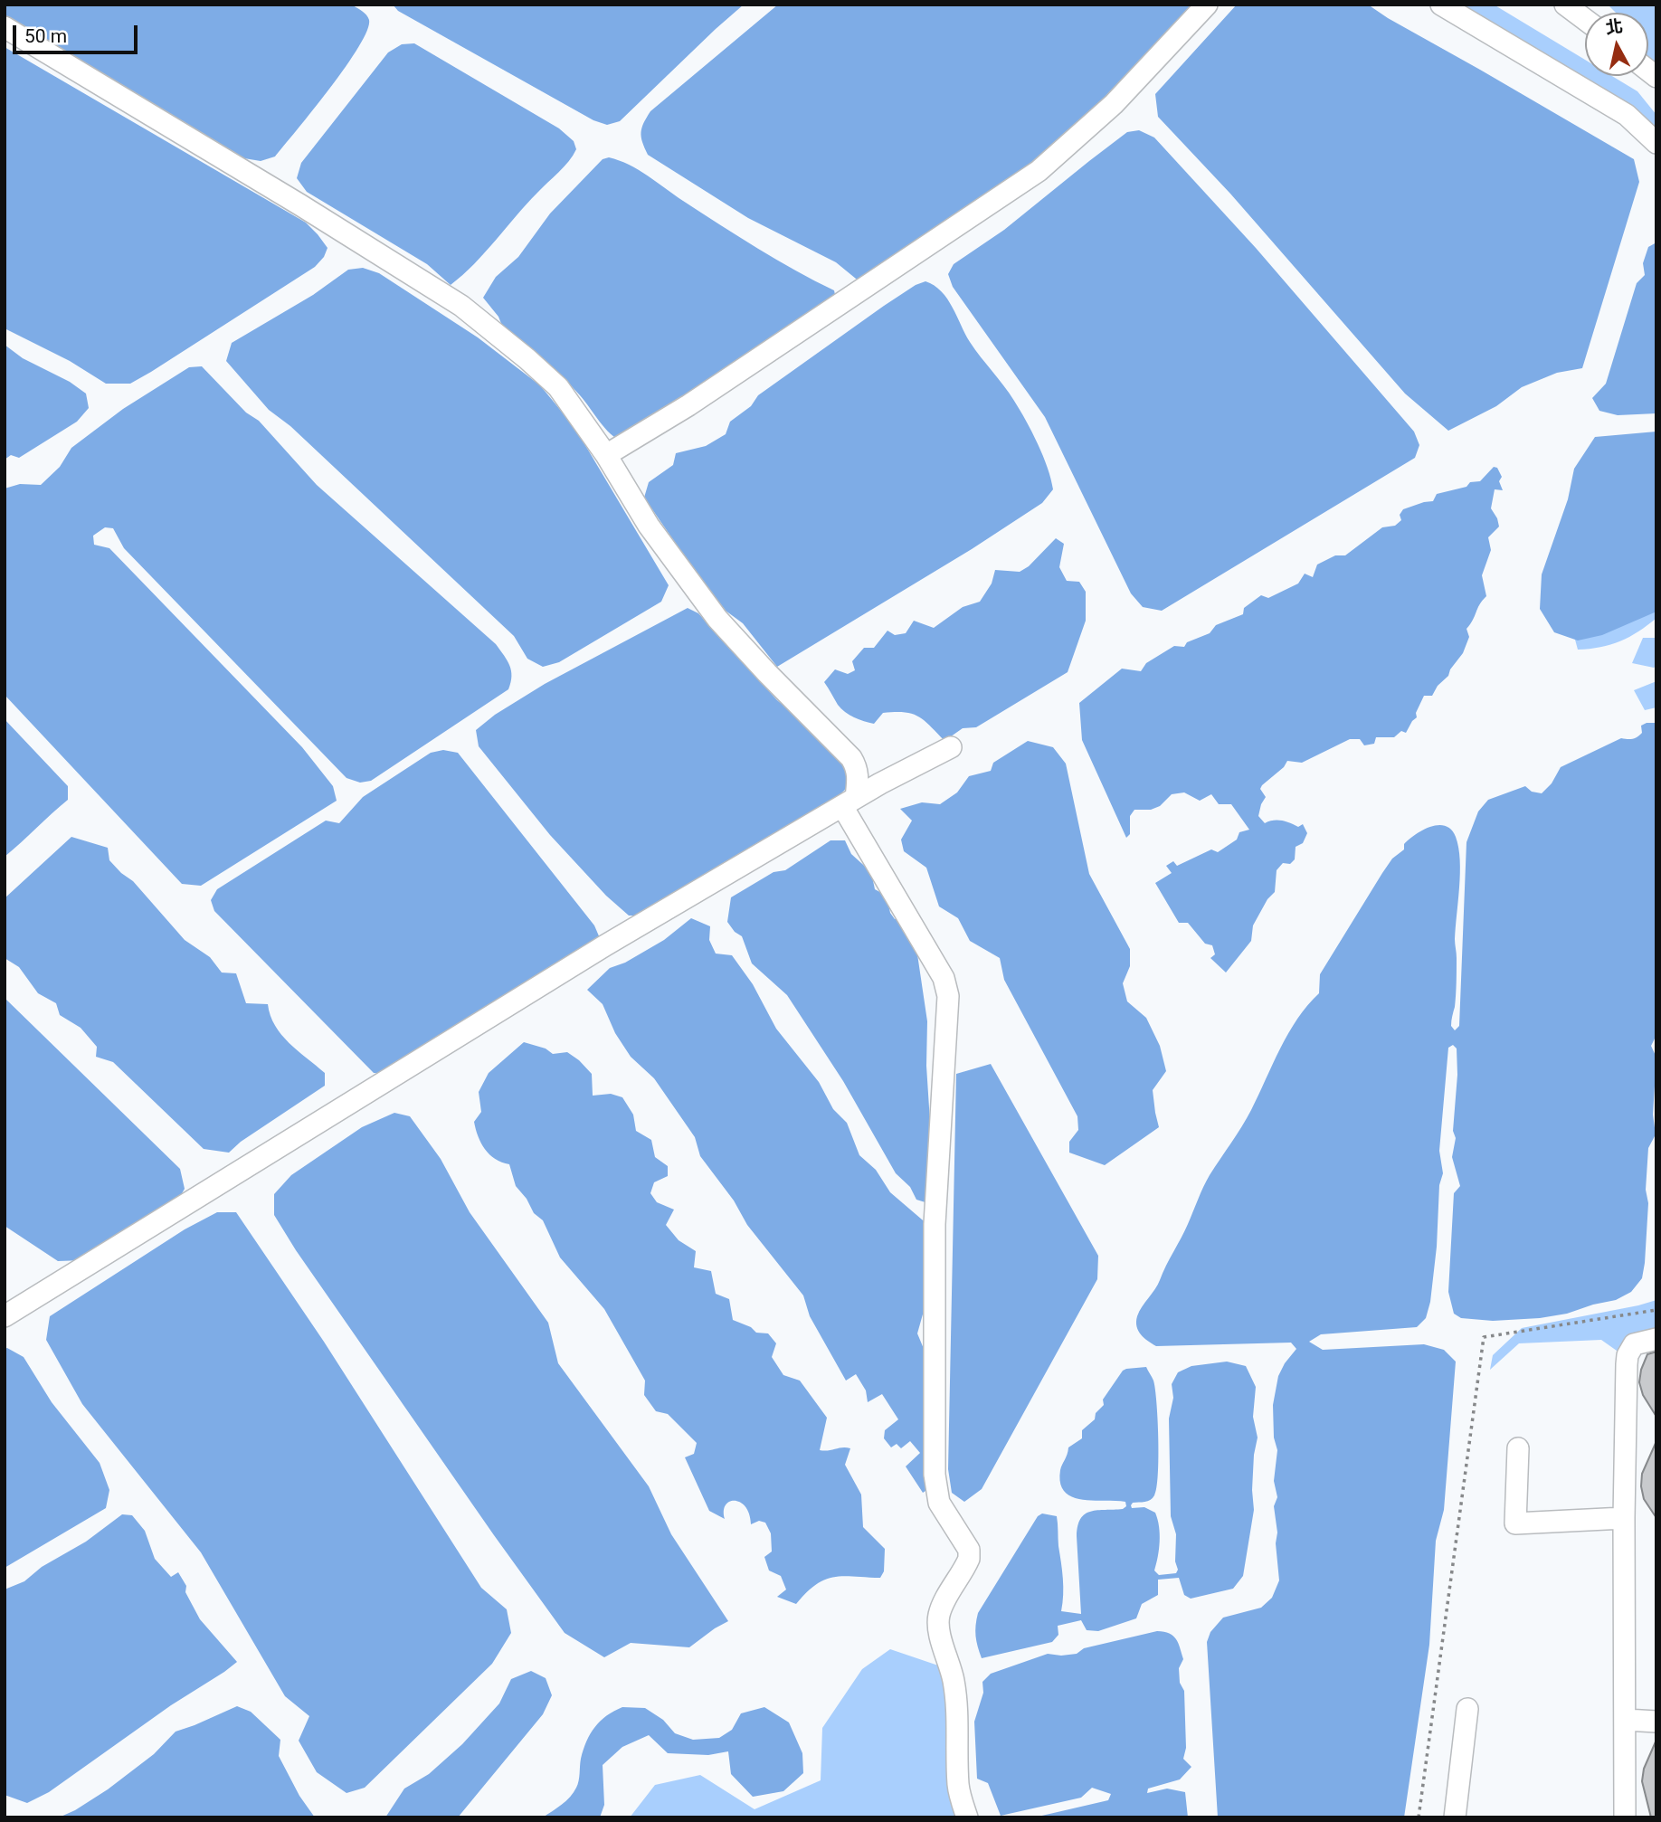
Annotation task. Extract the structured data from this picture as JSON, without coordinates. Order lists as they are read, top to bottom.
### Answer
{
  "scale_bar": "50 m",
  "north": "top"
}
